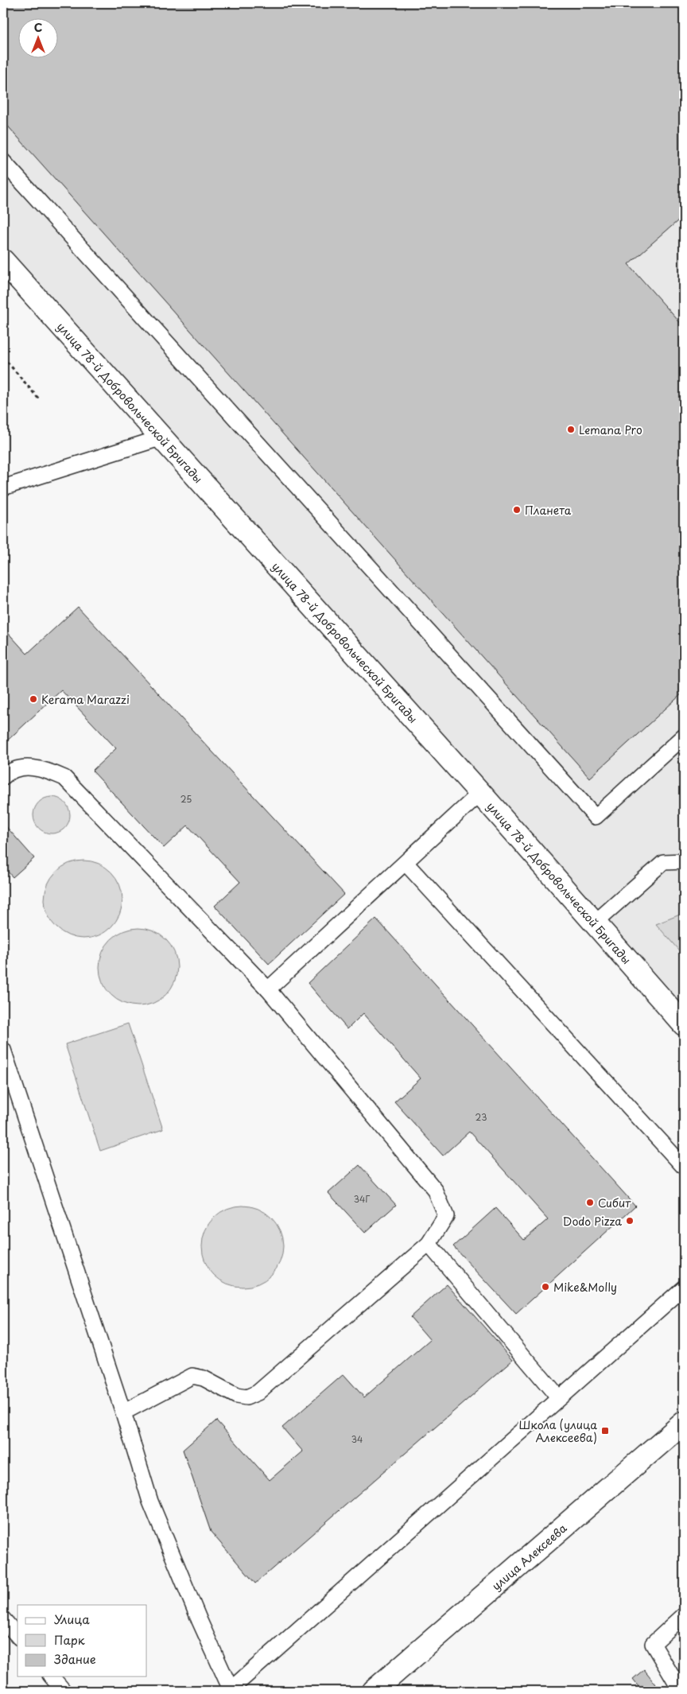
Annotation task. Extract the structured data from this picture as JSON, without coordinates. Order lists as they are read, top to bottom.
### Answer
{
  "streets": {
    "street": ["улица 78-й Добровольческой Бригады", "улица Алексеева"]
  },
  "places": {
    "other": [
      "Lemana Pro",
      "Планета",
      "Kerama Marazzi",
      "Сибит",
      "Dodo Pizza",
      "Mike&Molly"
    ],
    "transit": ["Школа (улица Алексеева)"]
  },
  "house_numbers": [
    "25",
    "23",
    "34Г",
    "34"
  ],
  "legend": ["Улица", "Парк", "Здание"],
  "north": "top"
}
